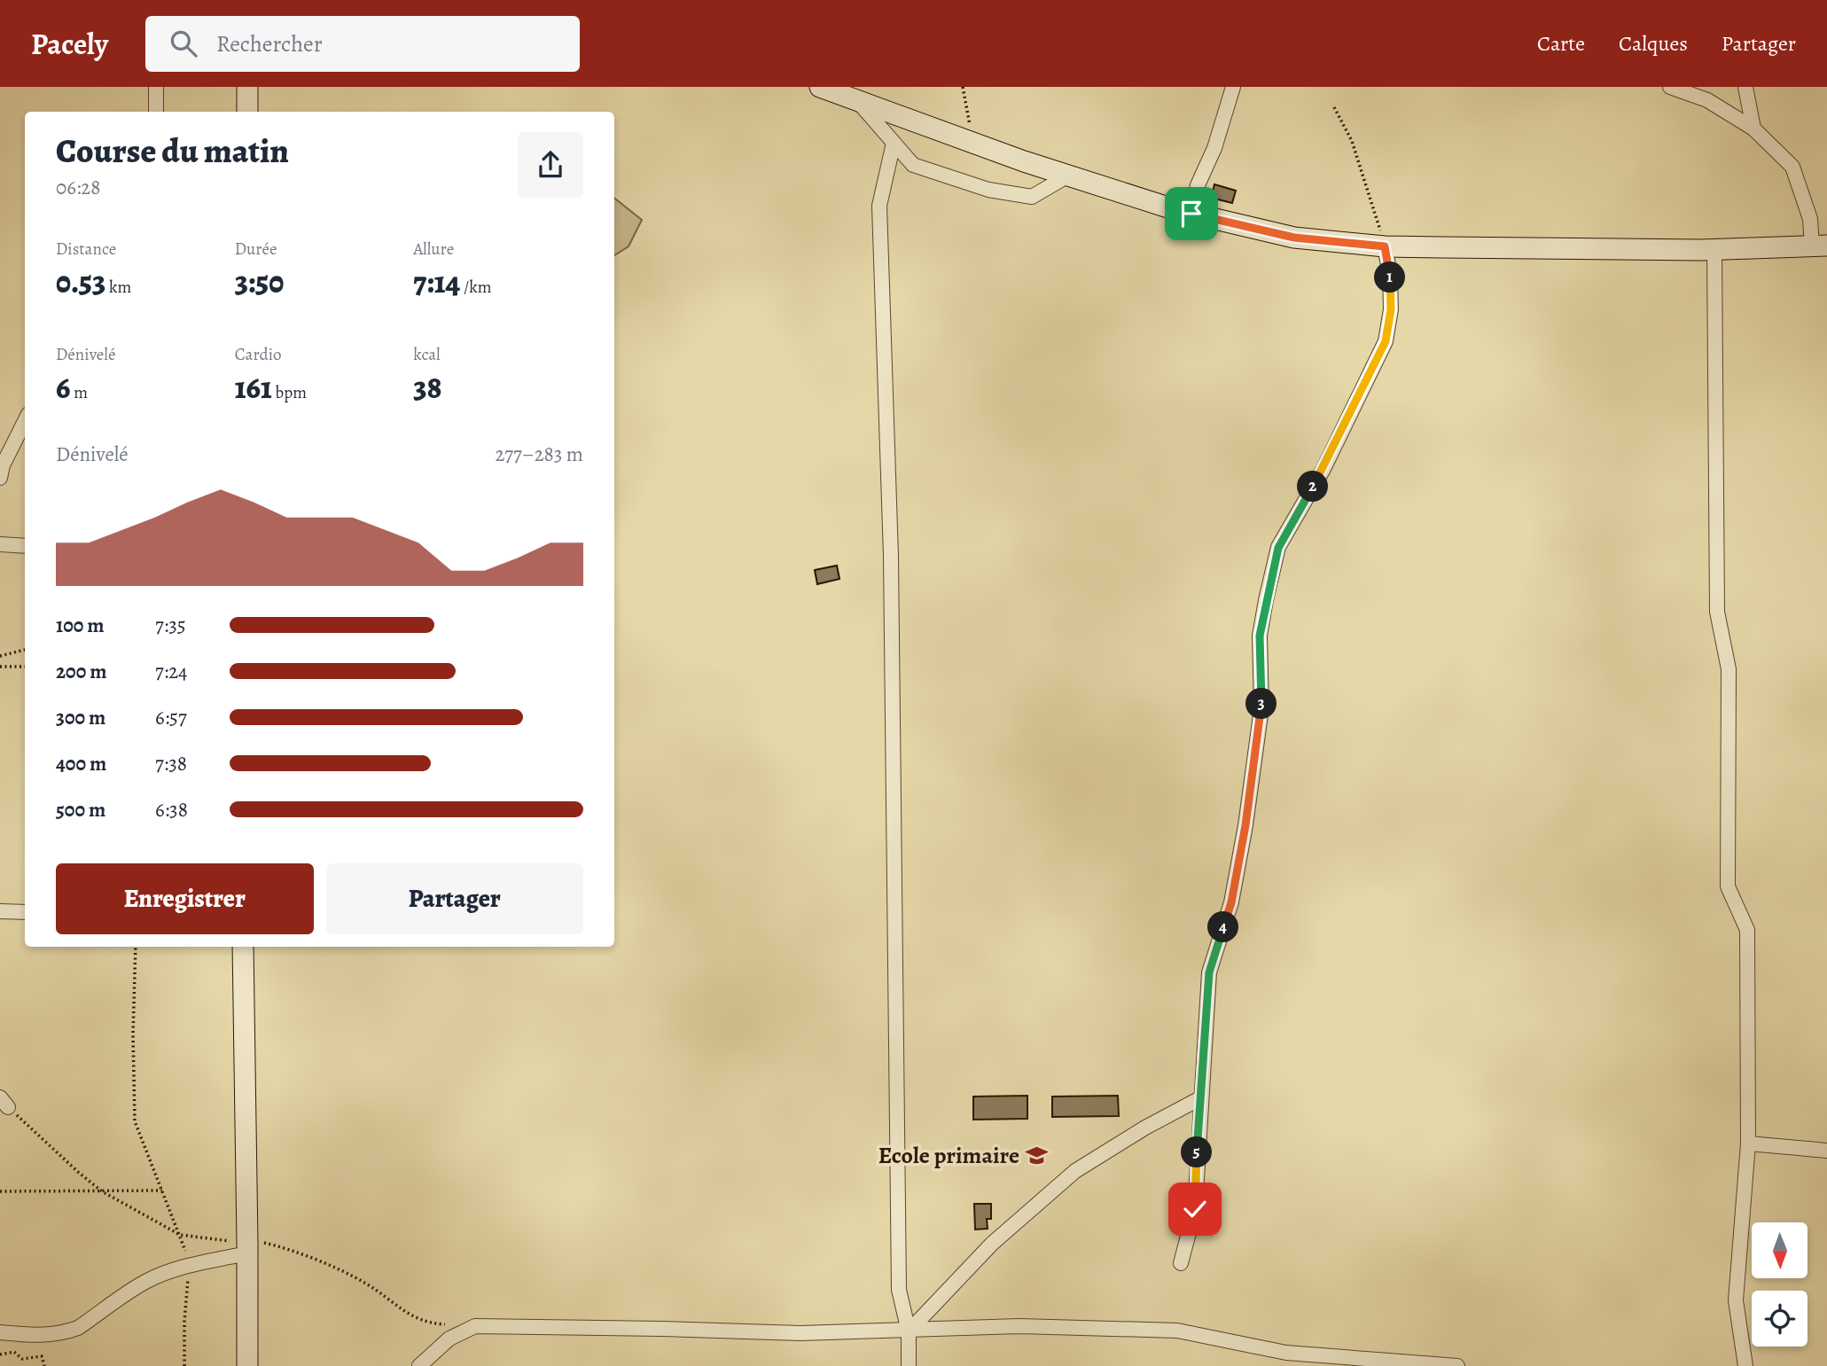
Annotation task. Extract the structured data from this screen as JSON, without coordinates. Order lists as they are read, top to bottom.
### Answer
{
  "places": {
    "school or university": ["Ecole primaire"]
  },
  "north": "bottom",
  "page": {
    "header": "Pacely",
    "search": "Rechercher",
    "nav": ["Carte", "Calques", "Partager"],
    "heading": ["Course du matin", "06:28"],
    "stats": [
      ["Distance", "0.53 km"],
      ["Durée", "3:50"],
      ["Allure", "7:14 /km"],
      ["Dénivelé", "6 m"],
      ["Cardio", "161 bpm"],
      ["kcal", "38"]
    ],
    "pins": [
      "1",
      "2",
      "3",
      "4",
      "5"
    ],
    "chart": ["Dénivelé", "277–283 m"],
    "list": [
      {
        "name": "100 m",
        "note": "7:35"
      },
      {
        "name": "200 m",
        "note": "7:24"
      },
      {
        "name": "300 m",
        "note": "6:57"
      },
      {
        "name": "400 m",
        "note": "7:38"
      },
      {
        "name": "500 m",
        "note": "6:38"
      }
    ],
    "buttons": ["Enregistrer", "Partager"]
  }
}
